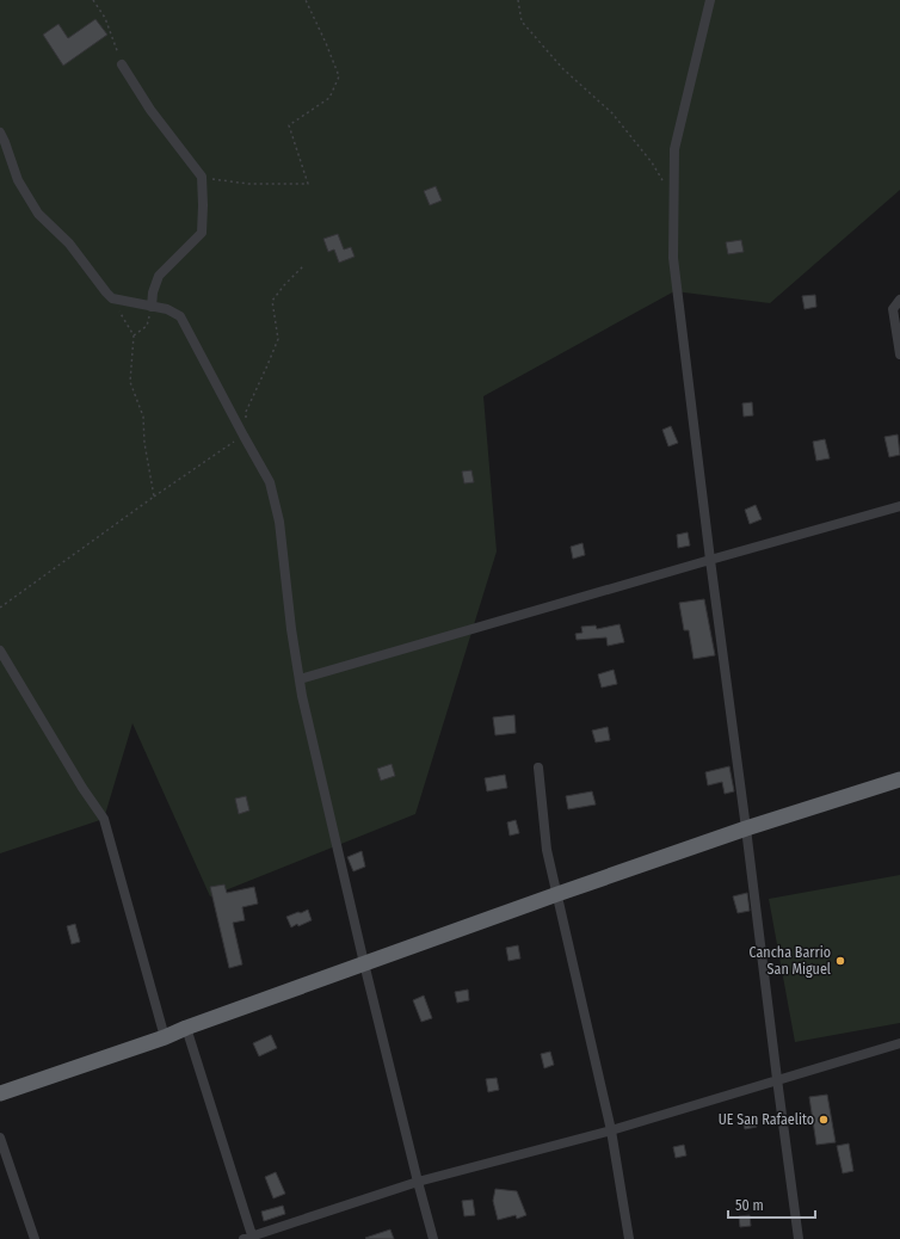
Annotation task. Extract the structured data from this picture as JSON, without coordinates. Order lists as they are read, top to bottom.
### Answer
{
  "places": ["Cancha Barrio San Miguel", "UE San Rafaelito"],
  "scale_bar": "50 m"
}
